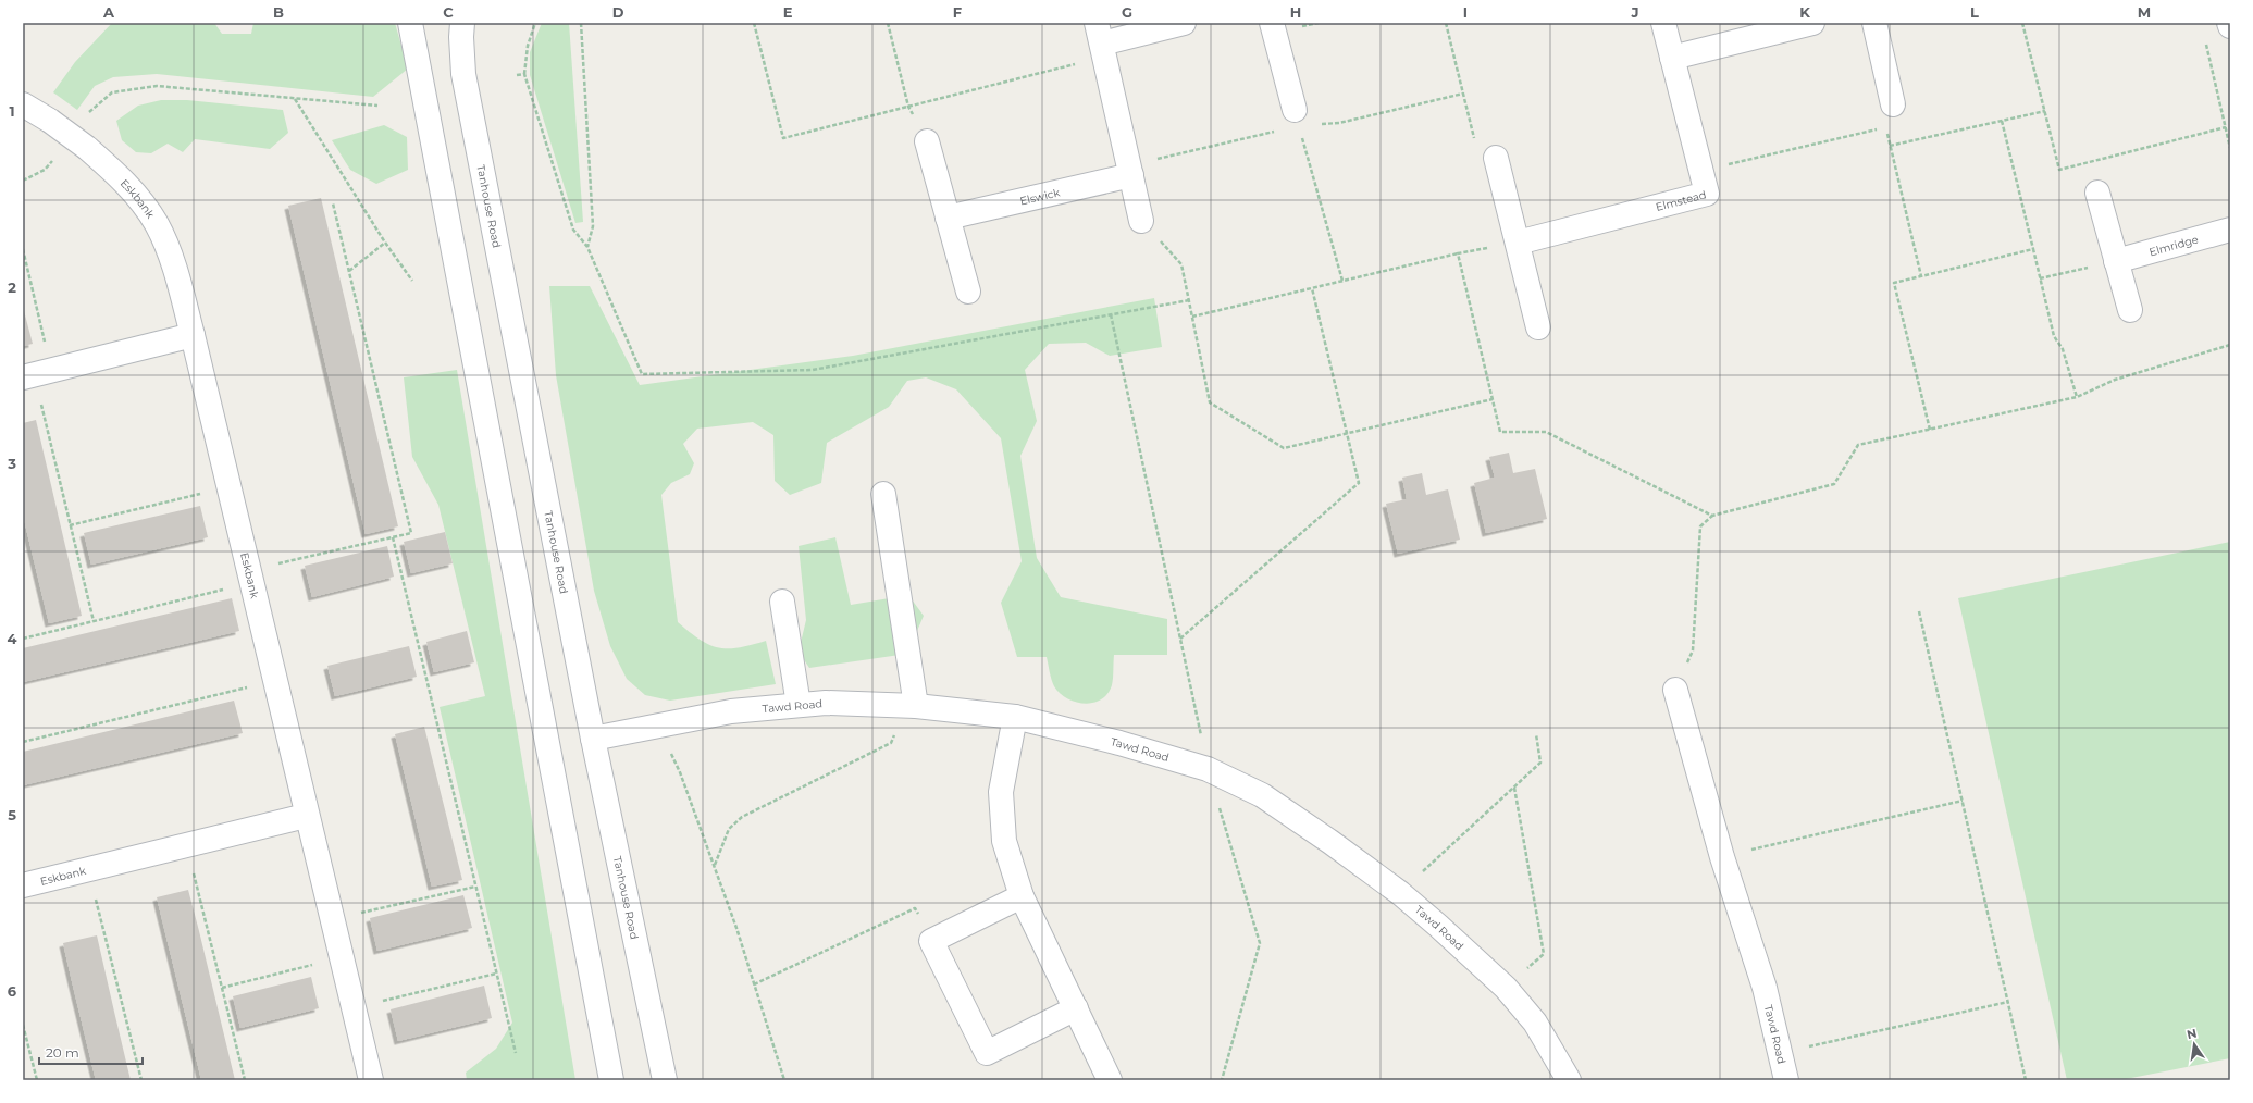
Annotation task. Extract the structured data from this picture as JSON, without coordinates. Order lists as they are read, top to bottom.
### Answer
{
  "streets": {
    "street": [
      "Elswick",
      "Eskbank",
      "Elmstead",
      "Tanhouse Road",
      "Elmridge",
      "Tawd Road"
    ]
  },
  "crossings": [
    ["Tanhouse Road", "Tawd Road"]
  ],
  "scale_bar": "20 m",
  "north": "top",
  "grid": {
    "columns": [
      "A",
      "B",
      "C",
      "D",
      "E",
      "F",
      "G",
      "H",
      "I",
      "J",
      "K",
      "L",
      "M"
    ],
    "rows": [
      "1",
      "2",
      "3",
      "4",
      "5",
      "6"
    ]
  }
}
